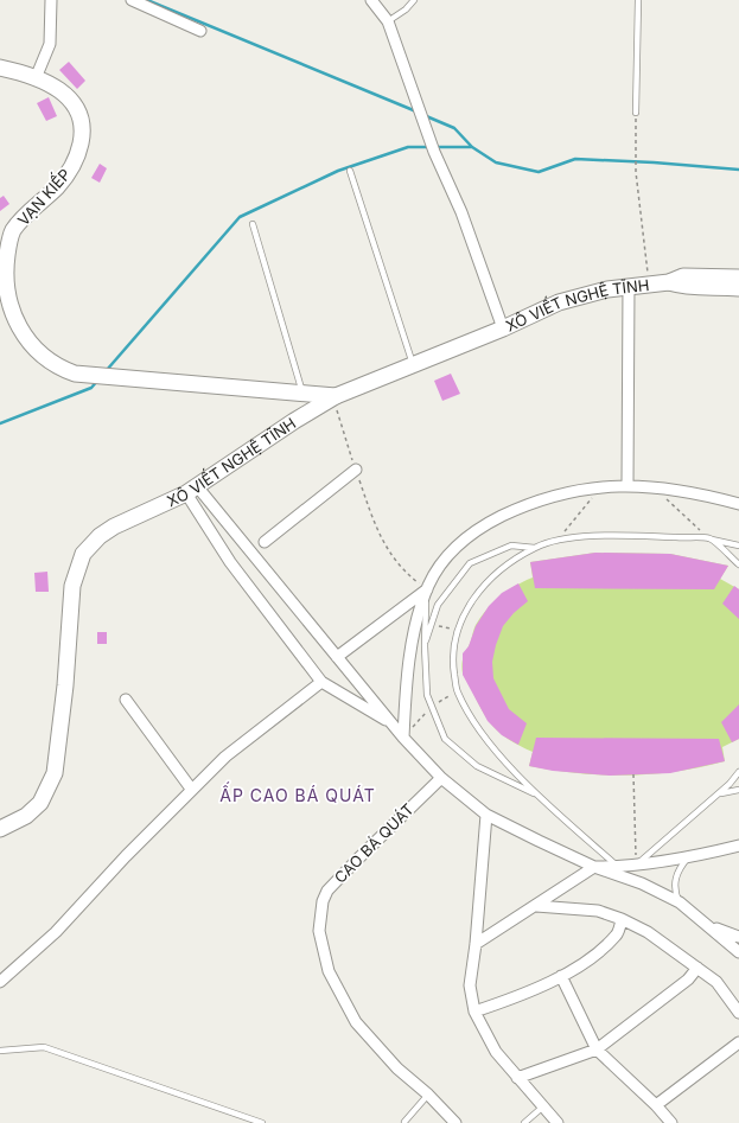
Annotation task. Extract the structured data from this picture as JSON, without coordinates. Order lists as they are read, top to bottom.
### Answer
{
  "streets": {
    "main road": ["VẠN KIẾP", "XÔ VIẾT NGHỆ TĨNH"],
    "street": ["CAO BÁ QUÁT"]
  },
  "districts": ["ẤP CAO BÁ QUÁT"]
}
